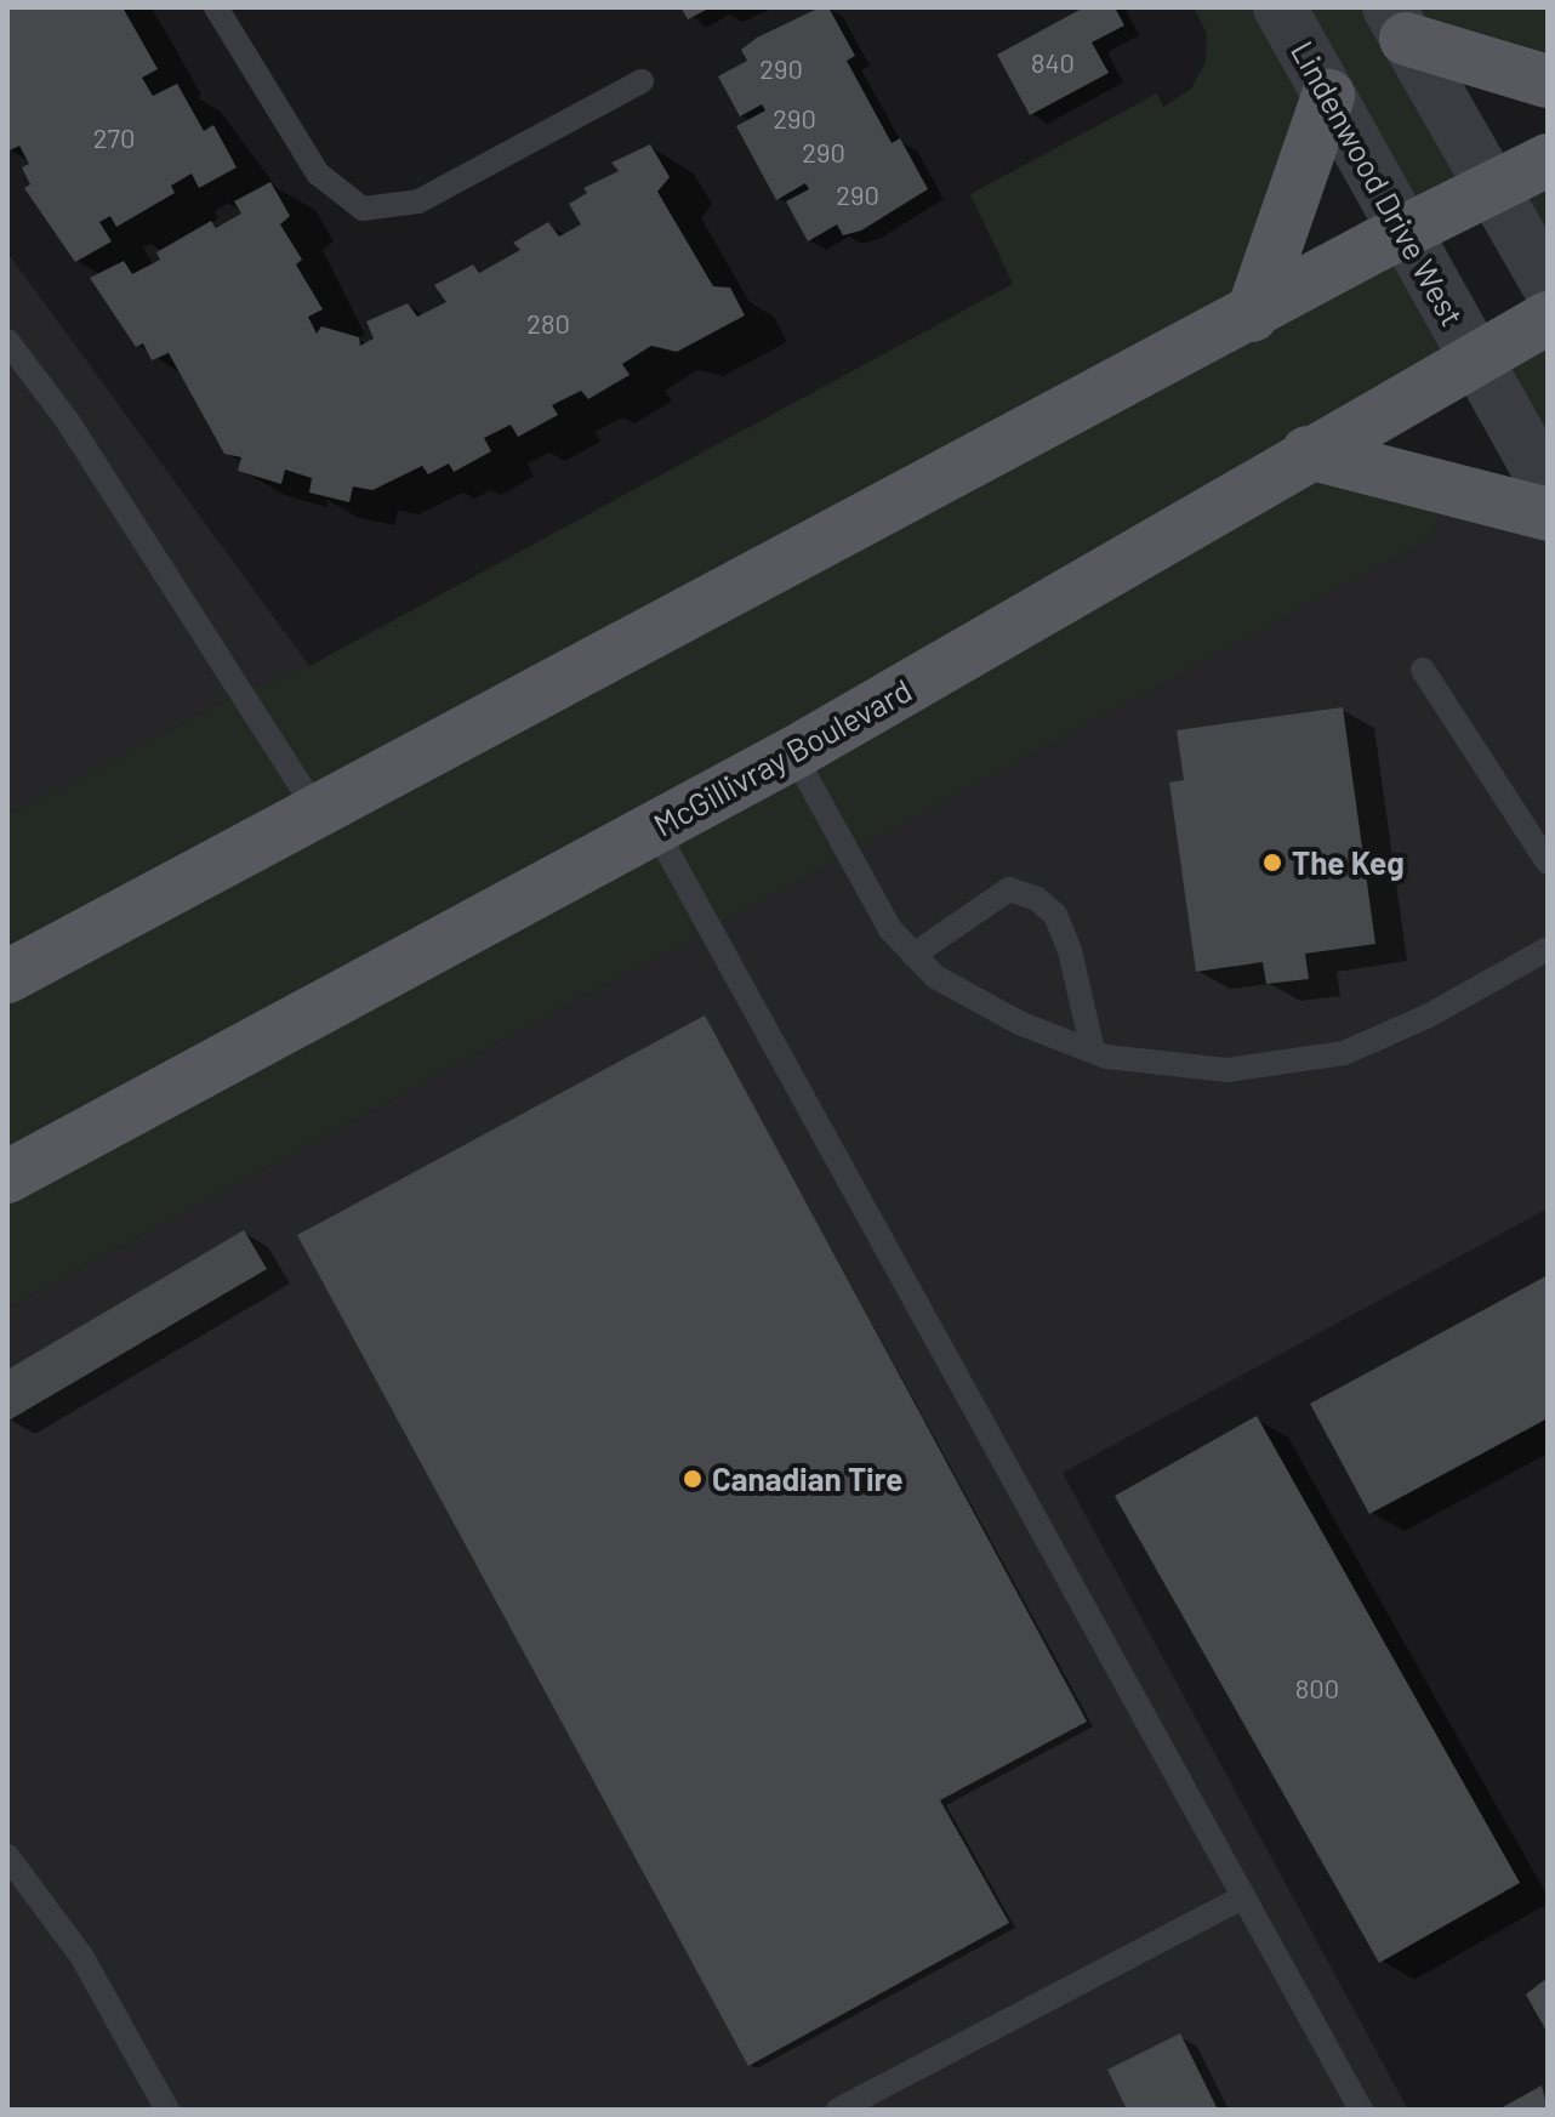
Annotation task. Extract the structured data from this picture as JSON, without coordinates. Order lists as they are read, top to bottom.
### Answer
{
  "streets": {
    "main road": ["McGillivray Boulevard"],
    "street": ["Lindenwood Drive West"]
  },
  "crossings": [
    ["Lindenwood Drive West", "McGillivray Boulevard"]
  ],
  "places": ["The Keg", "Canadian Tire"],
  "house_numbers": [
    "840",
    "290",
    "290",
    "270",
    "290",
    "290",
    "280",
    "800"
  ]
}
